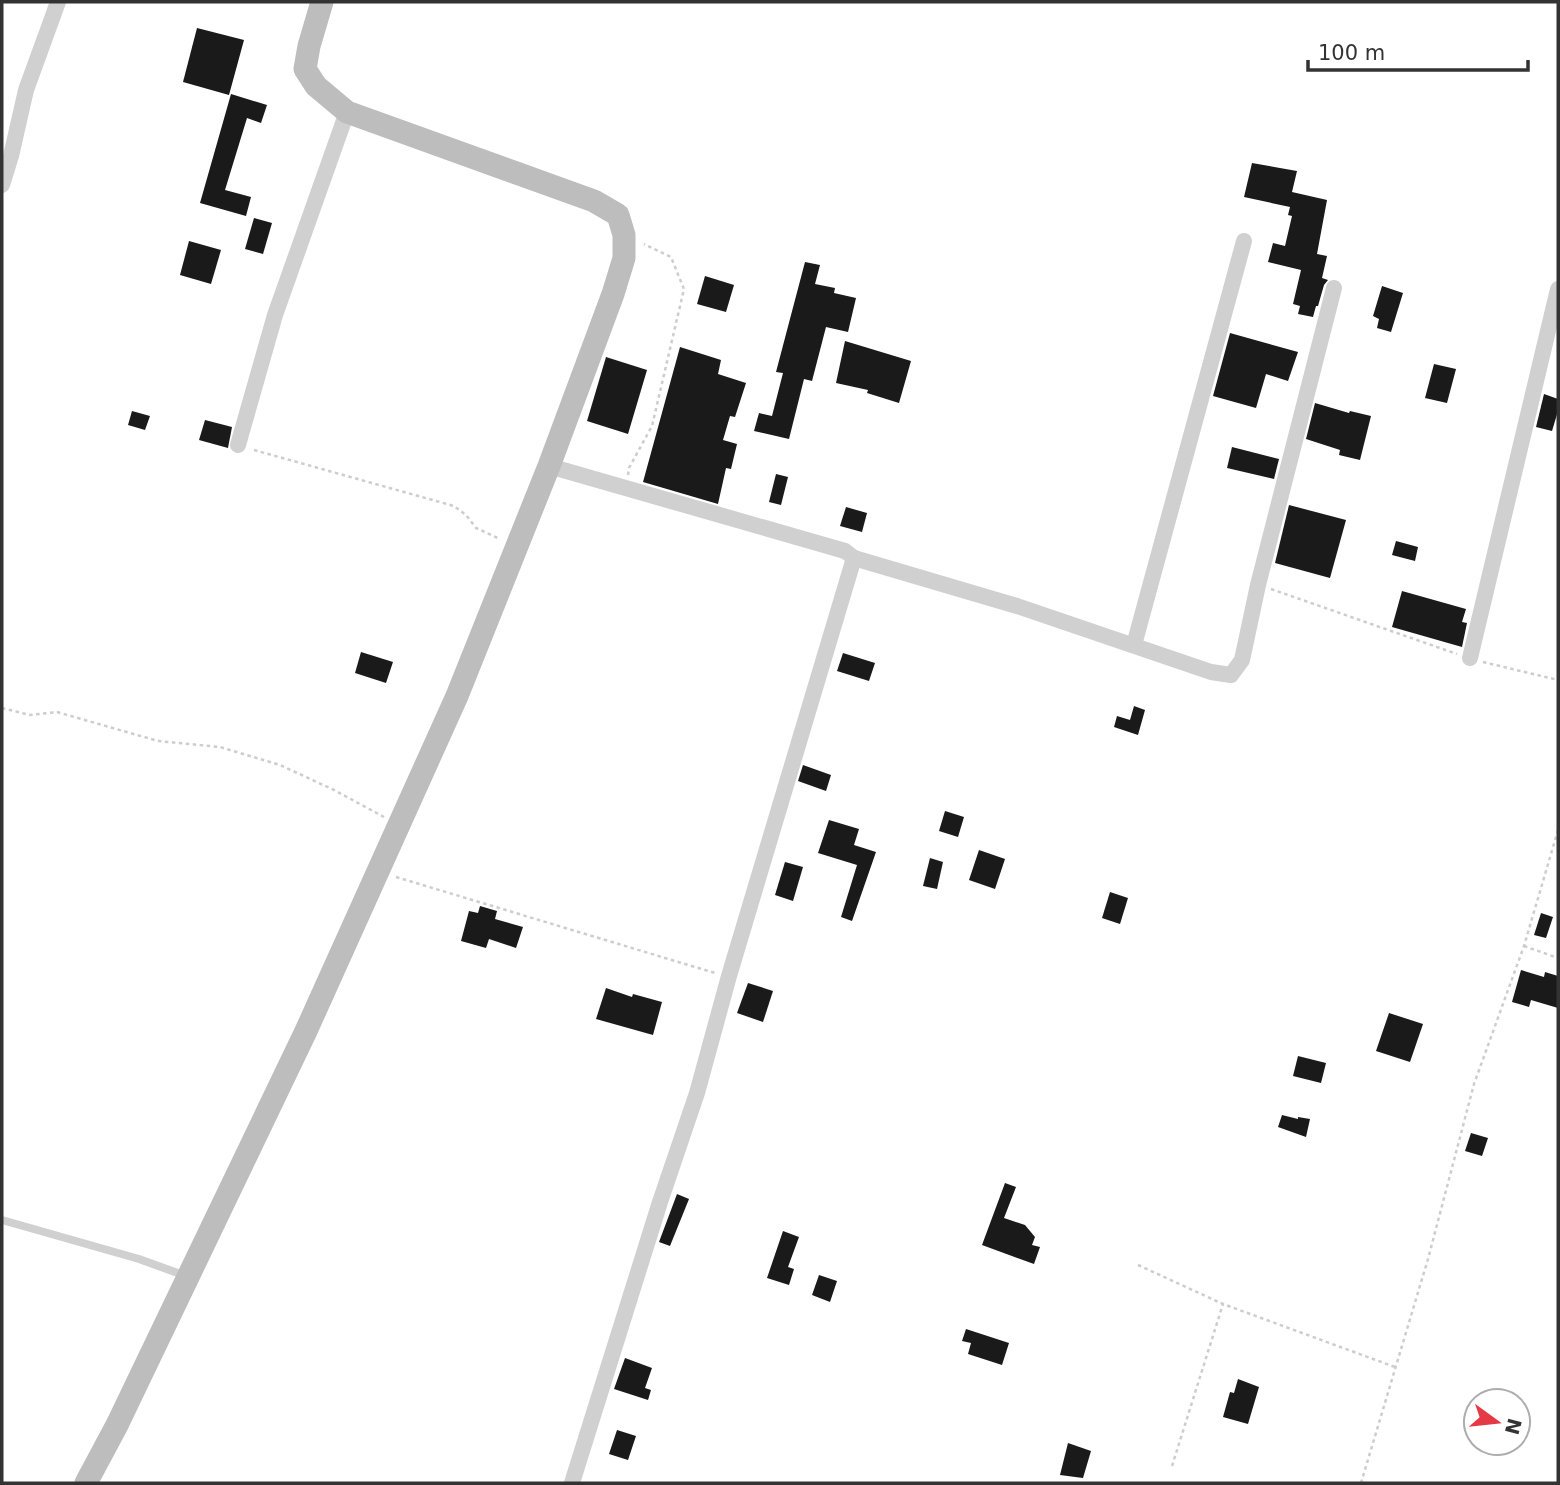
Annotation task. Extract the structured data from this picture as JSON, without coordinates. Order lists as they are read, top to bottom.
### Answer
{
  "scale_bar": "100 m",
  "north": "right"
}
